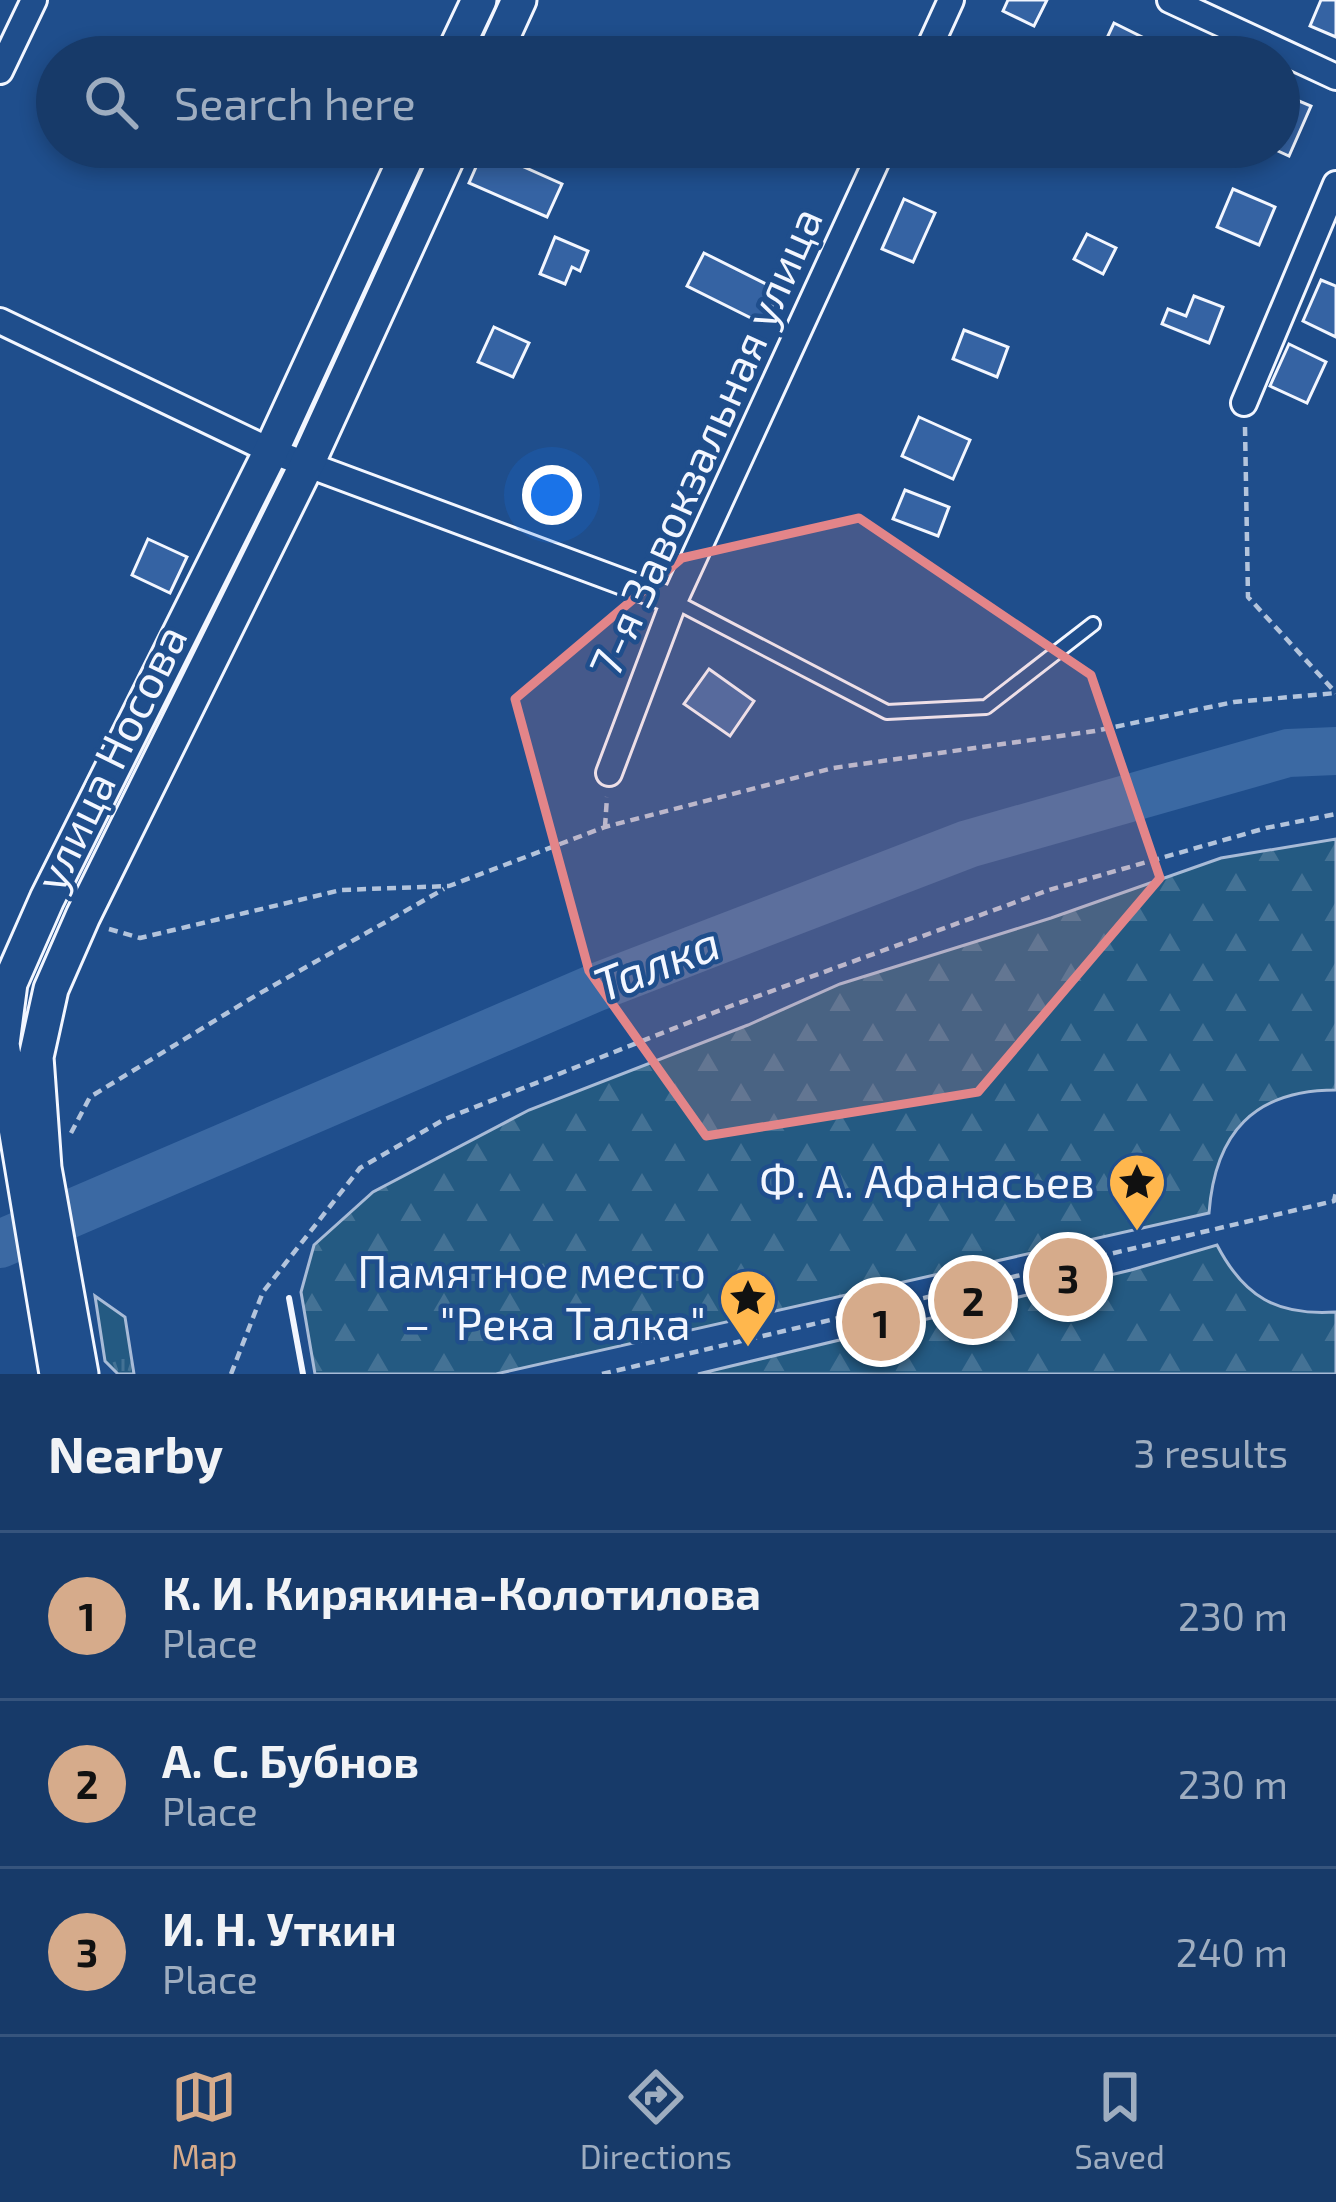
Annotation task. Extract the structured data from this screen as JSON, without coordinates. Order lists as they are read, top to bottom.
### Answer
{
  "streets": {
    "main road": ["улица Носова"],
    "street": ["7-я Завокзальная улица"]
  },
  "water": ["Талка"],
  "places": {
    "place": ["Ф. А. Афанасьев", "Памятное место – \"Река Талка\""]
  },
  "page": {
    "search": "Search here",
    "pins": ["3", "2", "1"],
    "heading": ["Nearby", "3 results"],
    "list": [
      {
        "mark": "1",
        "name": "К. И. Кирякина-Колотилова",
        "note": "Place",
        "value": "230 m"
      },
      {
        "mark": "2",
        "name": "А. С. Бубнов",
        "note": "Place",
        "value": "230 m"
      },
      {
        "mark": "3",
        "name": "И. Н. Уткин",
        "note": "Place",
        "value": "240 m"
      }
    ],
    "nav": ["Map", "Directions", "Saved"]
  }
}
